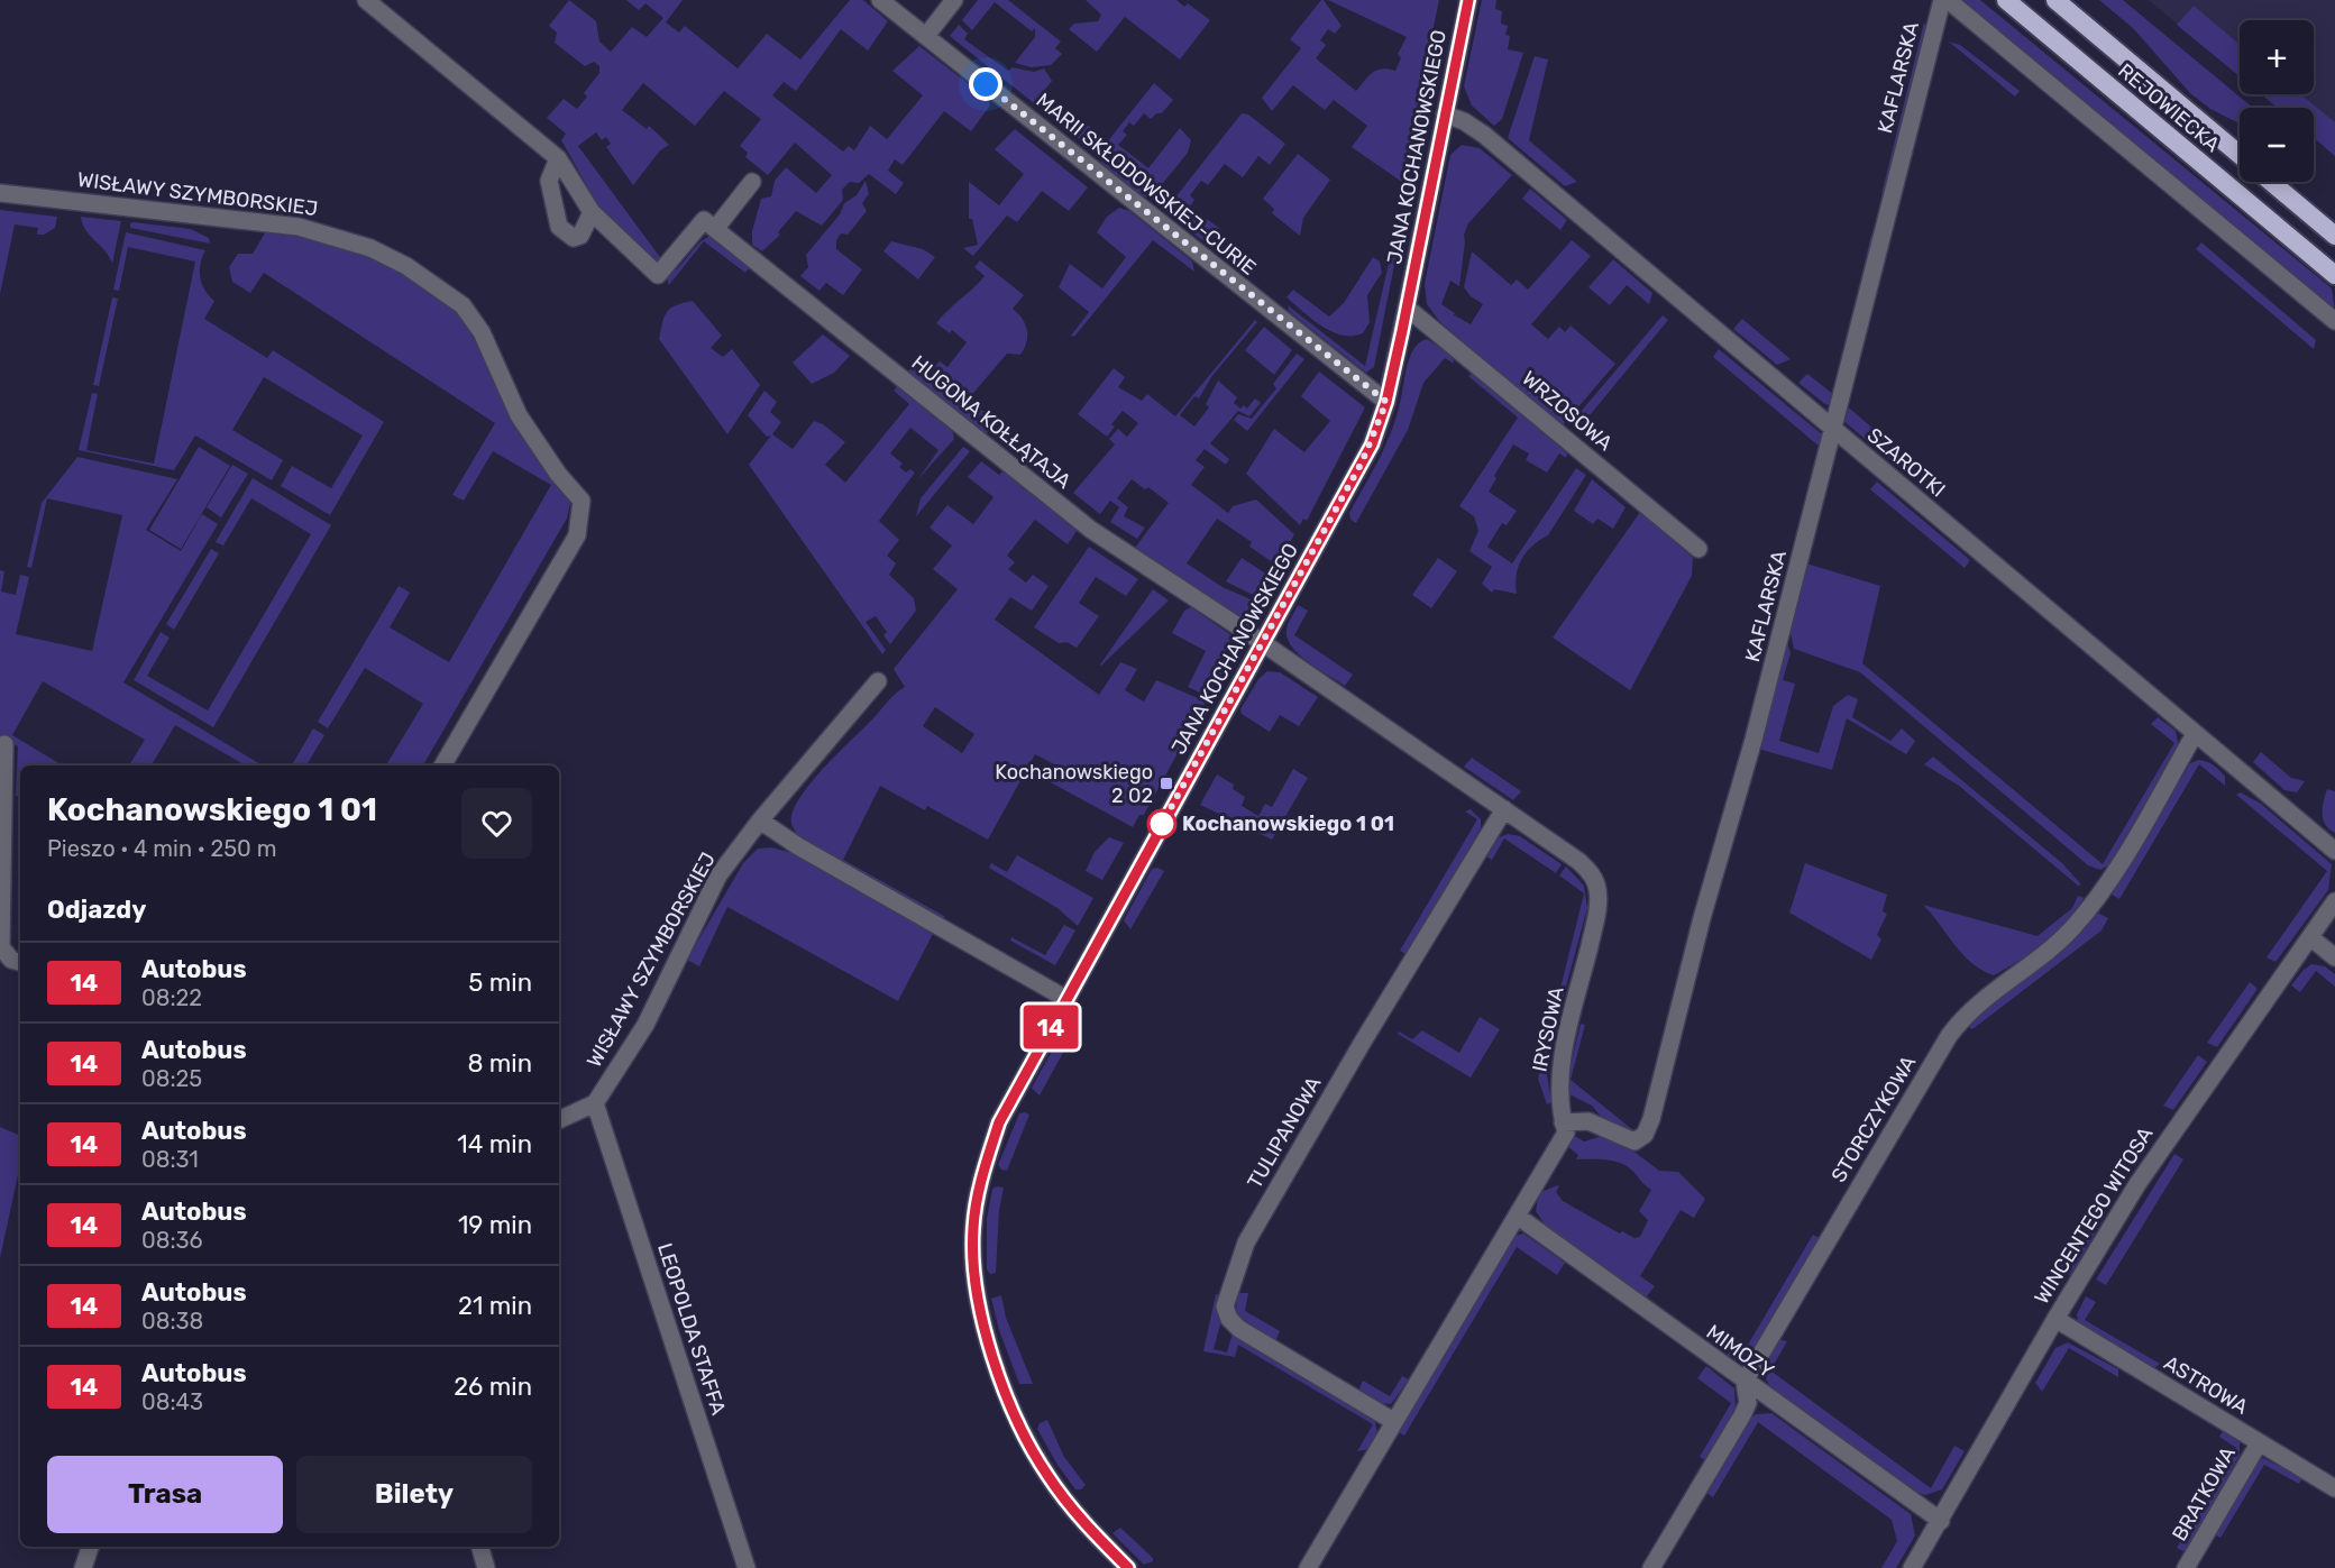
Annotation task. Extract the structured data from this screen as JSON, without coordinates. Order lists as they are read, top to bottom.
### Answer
{
  "streets": {
    "highway": ["REJOWIECKA"],
    "street": [
      "KAFLARSKA",
      "JANA KOCHANOWSKIEGO",
      "MARII SKŁODOWSKIEJ-CURIE",
      "WISŁAWY SZYMBORSKIEJ",
      "WRZOSOWA",
      "HUGONA KOŁŁĄTAJA",
      "SZAROTKI",
      "IRYSOWA",
      "STORCZYKOWA",
      "TULIPANOWA",
      "WINCENTEGO WITOSA",
      "LEOPOLDA STAFFA",
      "MIMOZY",
      "ASTROWA",
      "BRATKOWA"
    ]
  },
  "crossings": [
    ["KAFLARSKA", "SZAROTKI"],
    ["KAFLARSKA", "IRYSOWA"],
    ["JANA KOCHANOWSKIEGO", "MARII SKŁODOWSKIEJ-CURIE"],
    ["JANA KOCHANOWSKIEGO", "WRZOSOWA"],
    ["JANA KOCHANOWSKIEGO", "HUGONA KOŁŁĄTAJA"],
    ["JANA KOCHANOWSKIEGO", "SZAROTKI"],
    ["JANA KOCHANOWSKIEGO", "IRYSOWA"],
    ["WISŁAWY SZYMBORSKIEJ", "LEOPOLDA STAFFA"],
    ["HUGONA KOŁŁĄTAJA", "IRYSOWA"],
    ["SZAROTKI", "STORCZYKOWA"],
    ["IRYSOWA", "TULIPANOWA"],
    ["IRYSOWA", "MIMOZY"],
    ["STORCZYKOWA", "MIMOZY"],
    ["WINCENTEGO WITOSA", "MIMOZY"],
    ["WINCENTEGO WITOSA", "ASTROWA"],
    ["ASTROWA", "BRATKOWA"]
  ],
  "places": {
    "transit": ["Kochanowskiego 2 02"],
    "other": ["Kochanowskiego 1 01"]
  },
  "lines": ["bus line 14"],
  "page": {
    "on_map": "14",
    "map_buttons": ["+", "−"],
    "heading": [
      ["Kochanowskiego 1 01", "Pieszo · 4 min · 250 m"],
      "Odjazdy"
    ],
    "list": [
      {
        "mark": "14",
        "name": "Autobus",
        "note": "08:22",
        "value": "5 min"
      },
      {
        "mark": "14",
        "name": "Autobus",
        "note": "08:25",
        "value": "8 min"
      },
      {
        "mark": "14",
        "name": "Autobus",
        "note": "08:31",
        "value": "14 min"
      },
      {
        "mark": "14",
        "name": "Autobus",
        "note": "08:36",
        "value": "19 min"
      },
      {
        "mark": "14",
        "name": "Autobus",
        "note": "08:38",
        "value": "21 min"
      },
      {
        "mark": "14",
        "name": "Autobus",
        "note": "08:43",
        "value": "26 min"
      }
    ],
    "buttons": ["Trasa", "Bilety"]
  }
}
